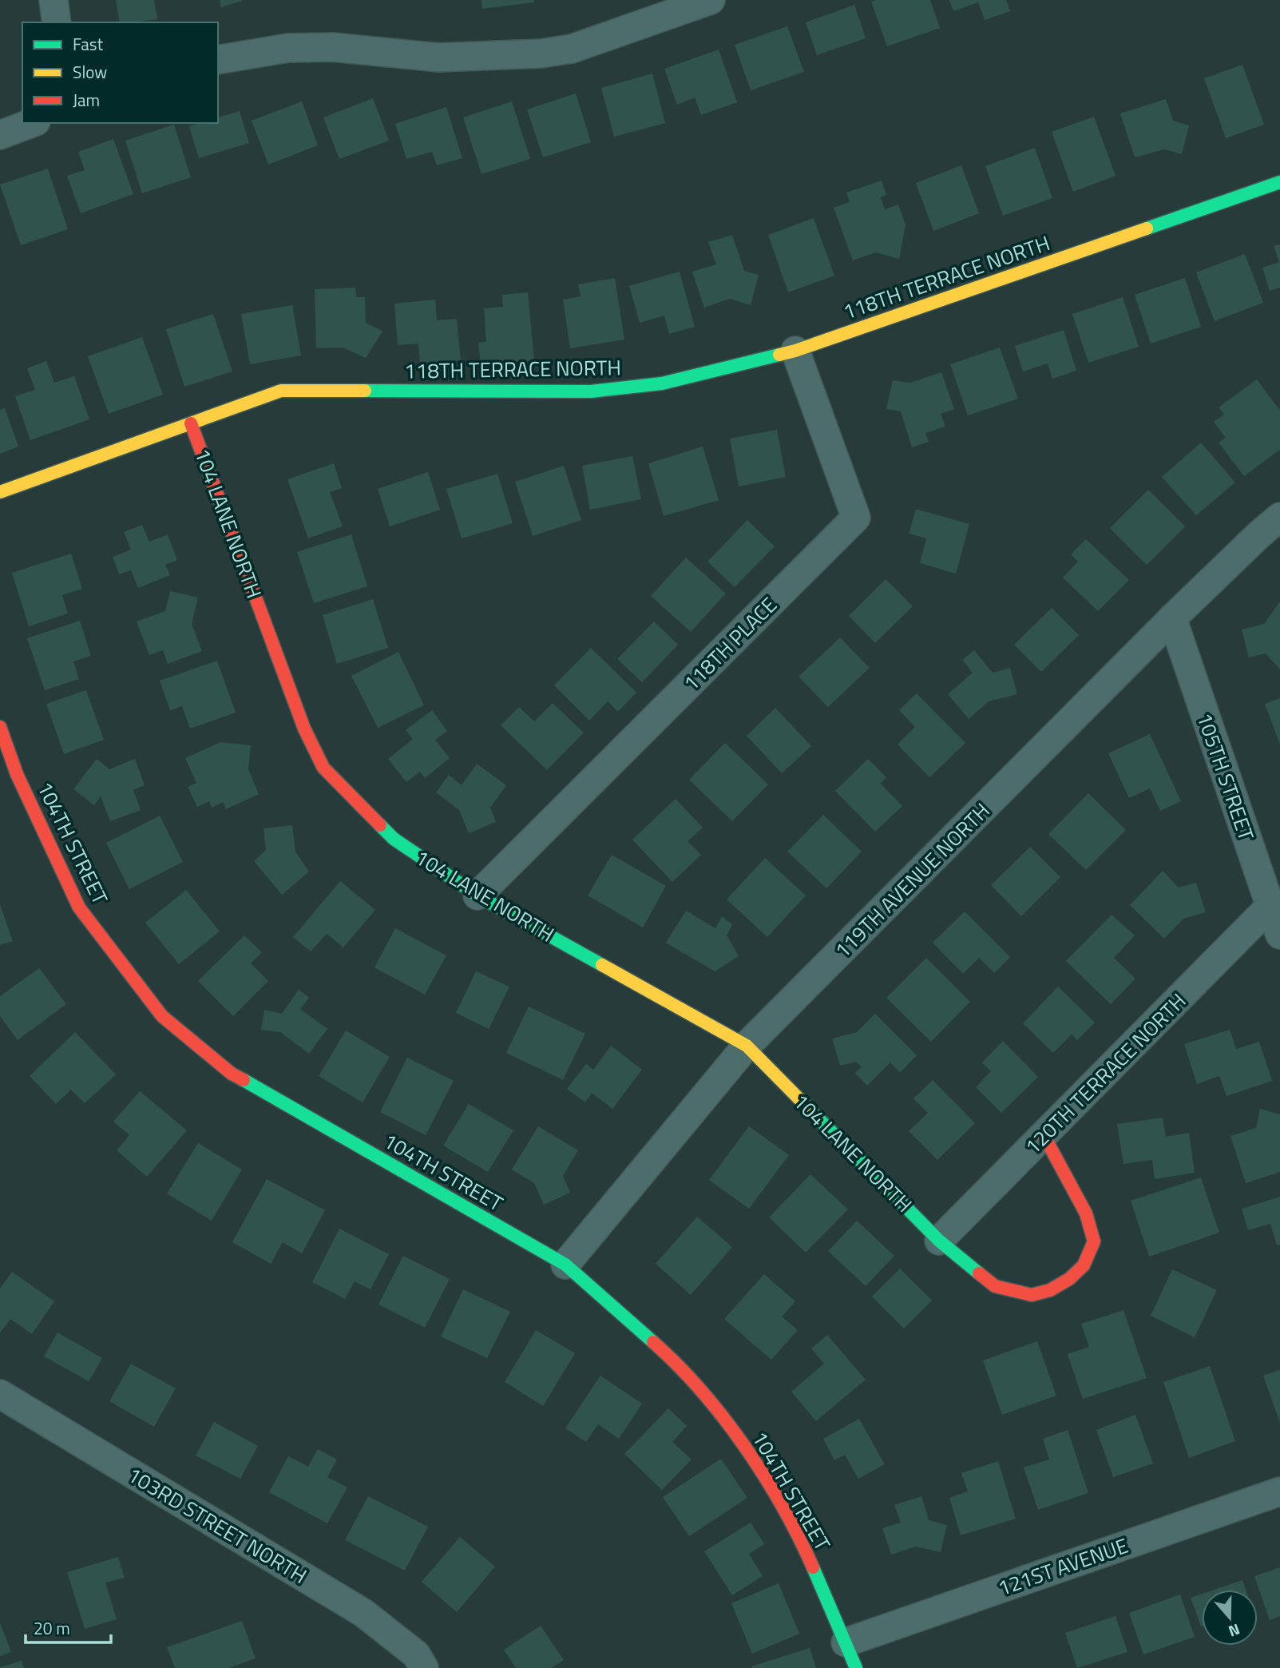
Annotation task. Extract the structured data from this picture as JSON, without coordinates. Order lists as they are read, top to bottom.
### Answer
{
  "streets": {
    "street": [
      "118TH TERRACE NORTH",
      "104 LANE NORTH",
      "118TH PLACE",
      "105TH STREET",
      "104TH STREET",
      "119TH AVENUE NORTH",
      "120TH TERRACE NORTH",
      "103RD STREET NORTH",
      "121ST AVENUE"
    ]
  },
  "crossings": [
    ["118TH TERRACE NORTH", "104 LANE NORTH"],
    ["118TH TERRACE NORTH", "118TH PLACE"],
    ["104 LANE NORTH", "118TH PLACE"],
    ["104 LANE NORTH", "119TH AVENUE NORTH"],
    ["104 LANE NORTH", "120TH TERRACE NORTH"],
    ["105TH STREET", "119TH AVENUE NORTH"],
    ["105TH STREET", "120TH TERRACE NORTH"],
    ["104TH STREET", "119TH AVENUE NORTH"],
    ["104TH STREET", "121ST AVENUE"]
  ],
  "legend": ["Fast", "Slow", "Jam"],
  "scale_bar": "20 m",
  "north": "bottom"
}
